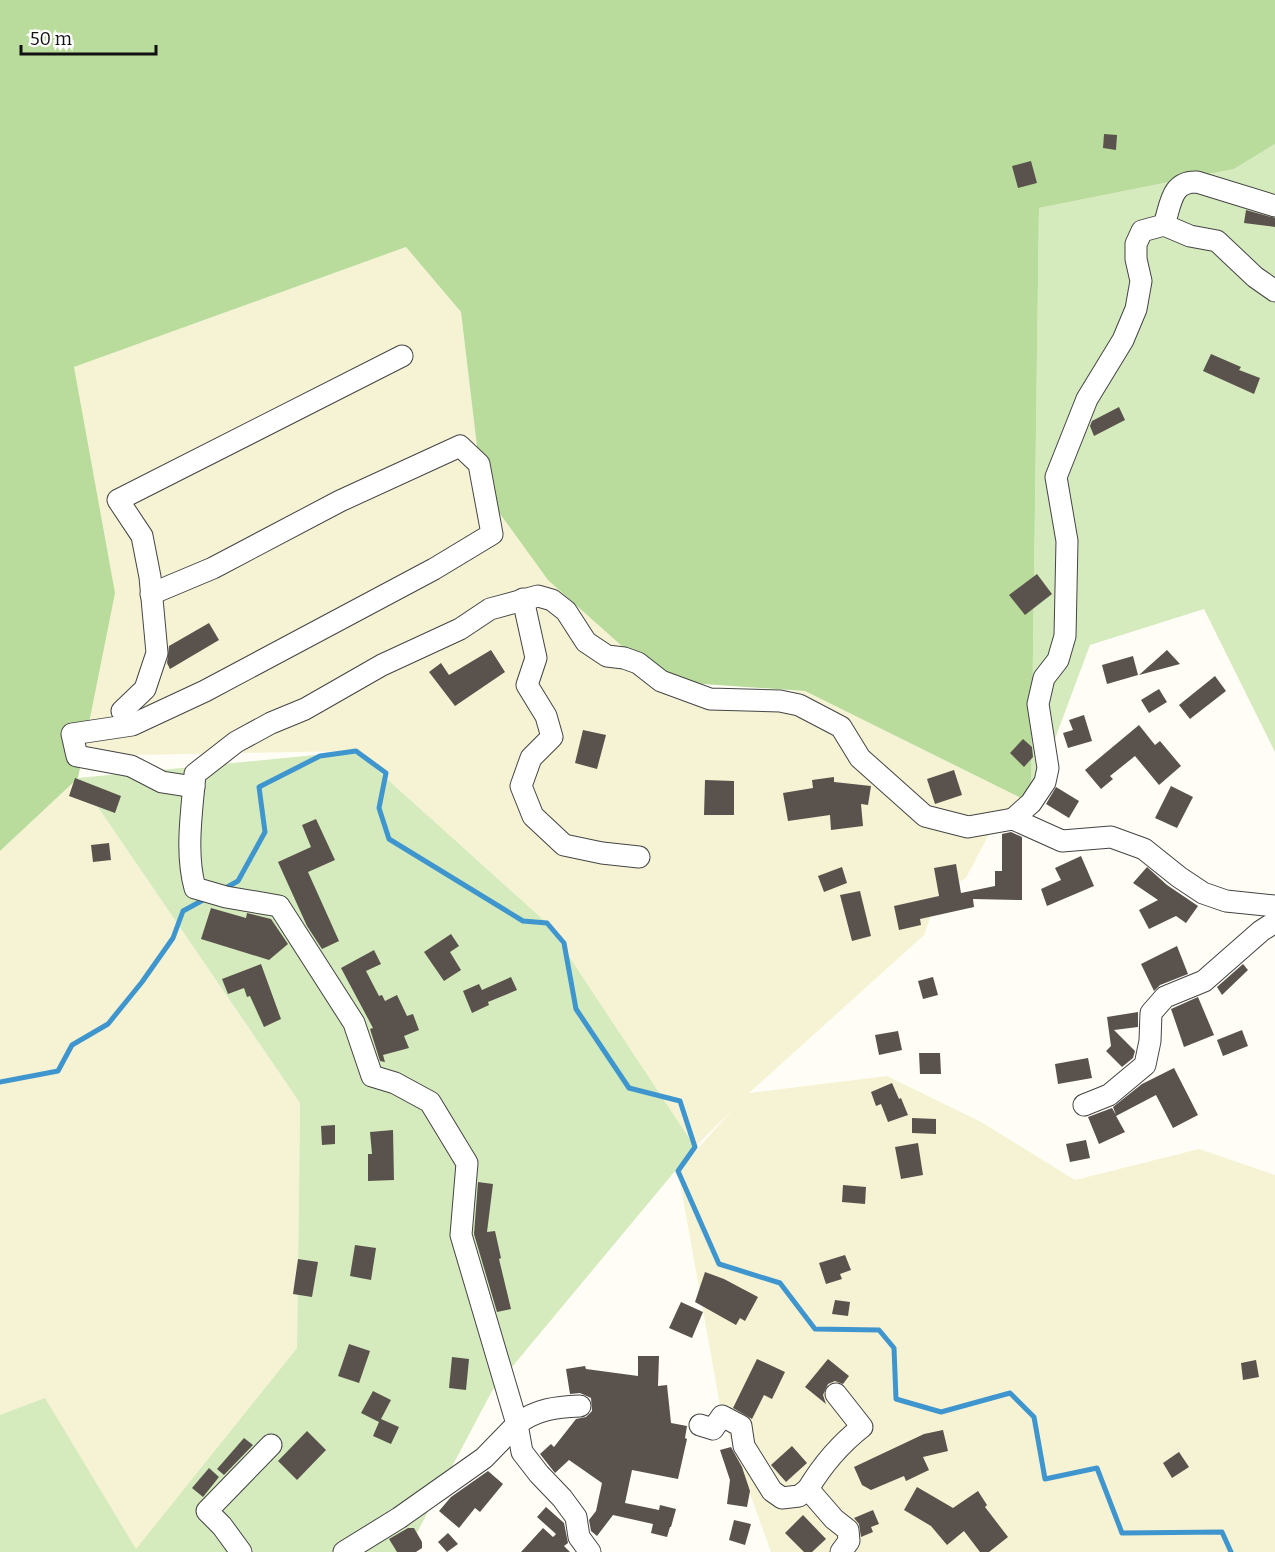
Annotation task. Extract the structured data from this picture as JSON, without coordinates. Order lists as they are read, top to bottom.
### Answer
{
  "scale_bar": "50 m"
}
